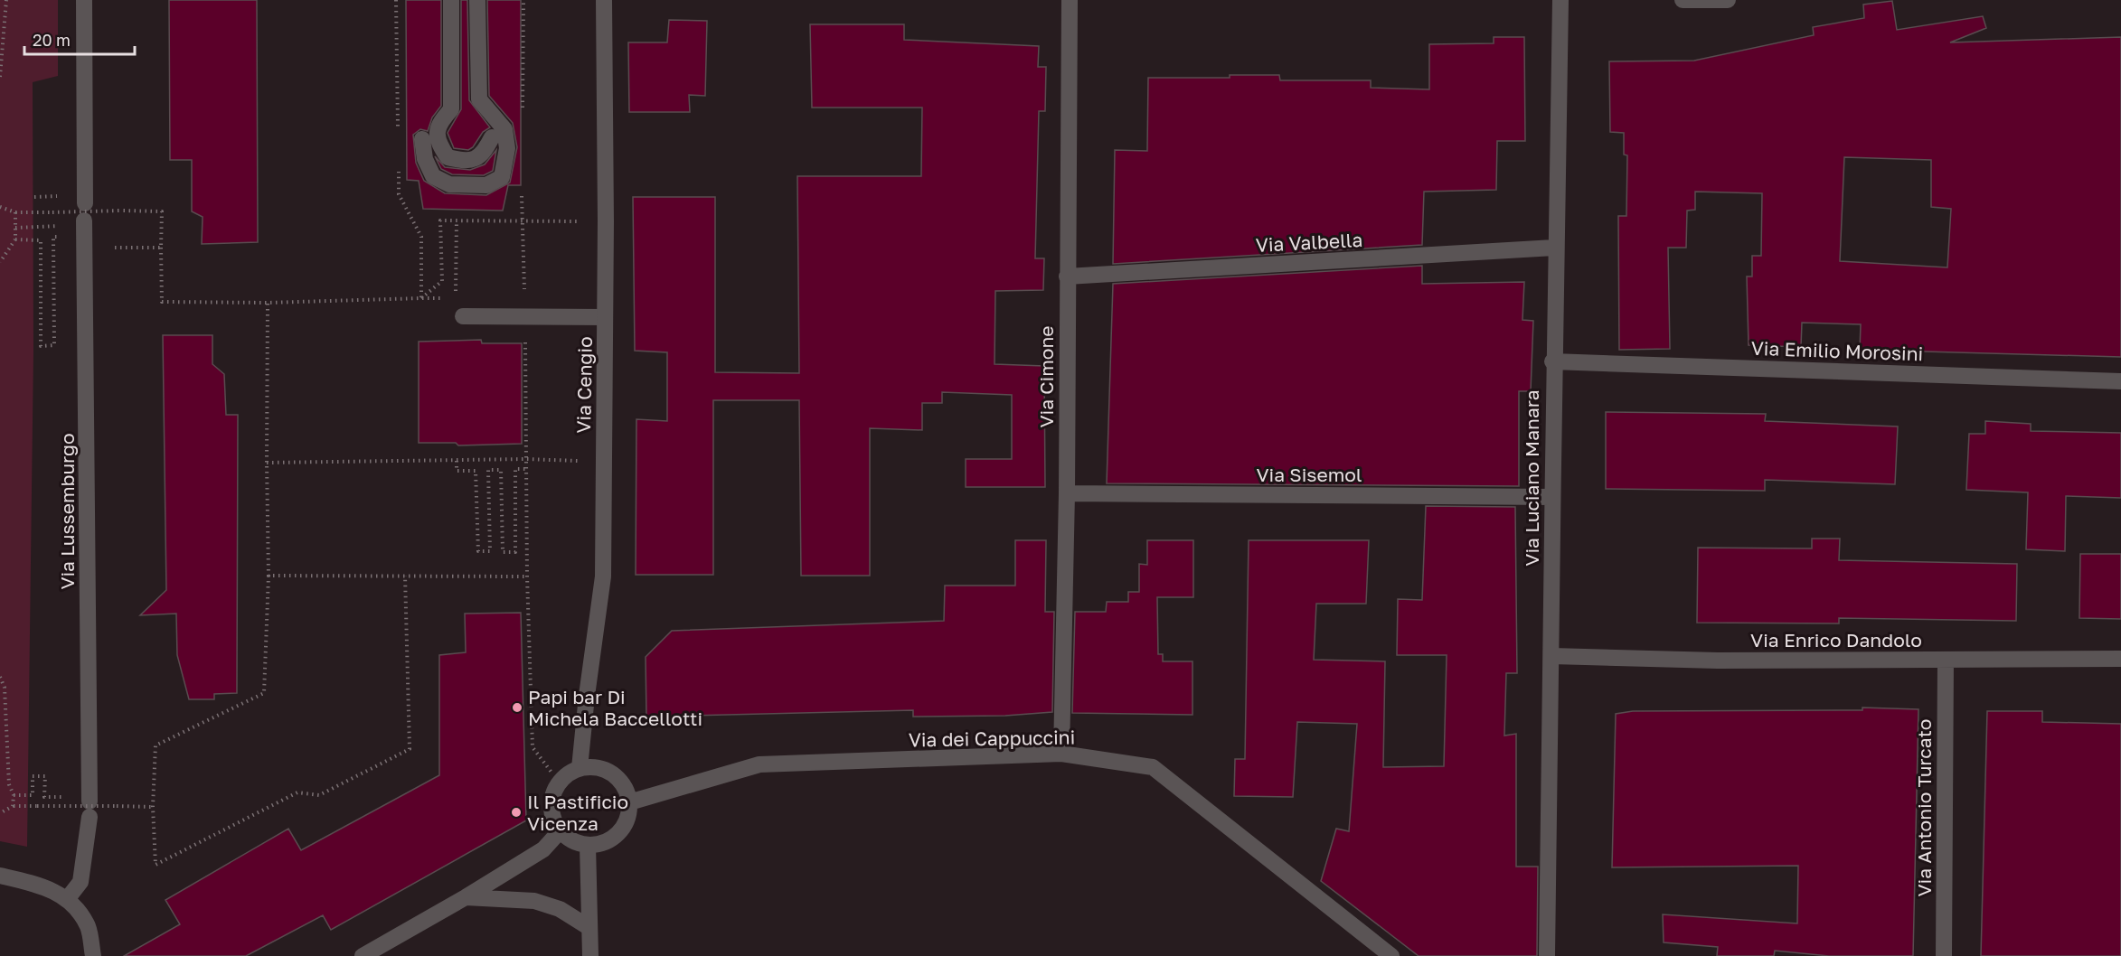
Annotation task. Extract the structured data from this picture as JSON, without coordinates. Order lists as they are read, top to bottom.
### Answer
{
  "streets": {
    "street": [
      "Via Valbella",
      "Via Emilio Morosini",
      "Via Cimone",
      "Via Cengio",
      "Via Sisemol",
      "Via Luciano Manara",
      "Via Lussemburgo",
      "Via Enrico Dandolo",
      "Via dei Cappuccini",
      "Via Antonio Turcato"
    ]
  },
  "crossings": [
    ["Via Valbella", "Via Cimone"],
    ["Via Valbella", "Via Luciano Manara"],
    ["Via Emilio Morosini", "Via Luciano Manara"],
    ["Via Cimone", "Via Sisemol"],
    ["Via Cimone", "Via dei Cappuccini"],
    ["Via Cengio", "Via dei Cappuccini"],
    ["Via Sisemol", "Via Luciano Manara"],
    ["Via Luciano Manara", "Via Enrico Dandolo"],
    ["Via Enrico Dandolo", "Via Antonio Turcato"]
  ],
  "places": ["Papi bar Di Michela Baccellotti", "Il Pastificio Vicenza"],
  "scale_bar": "20 m"
}
